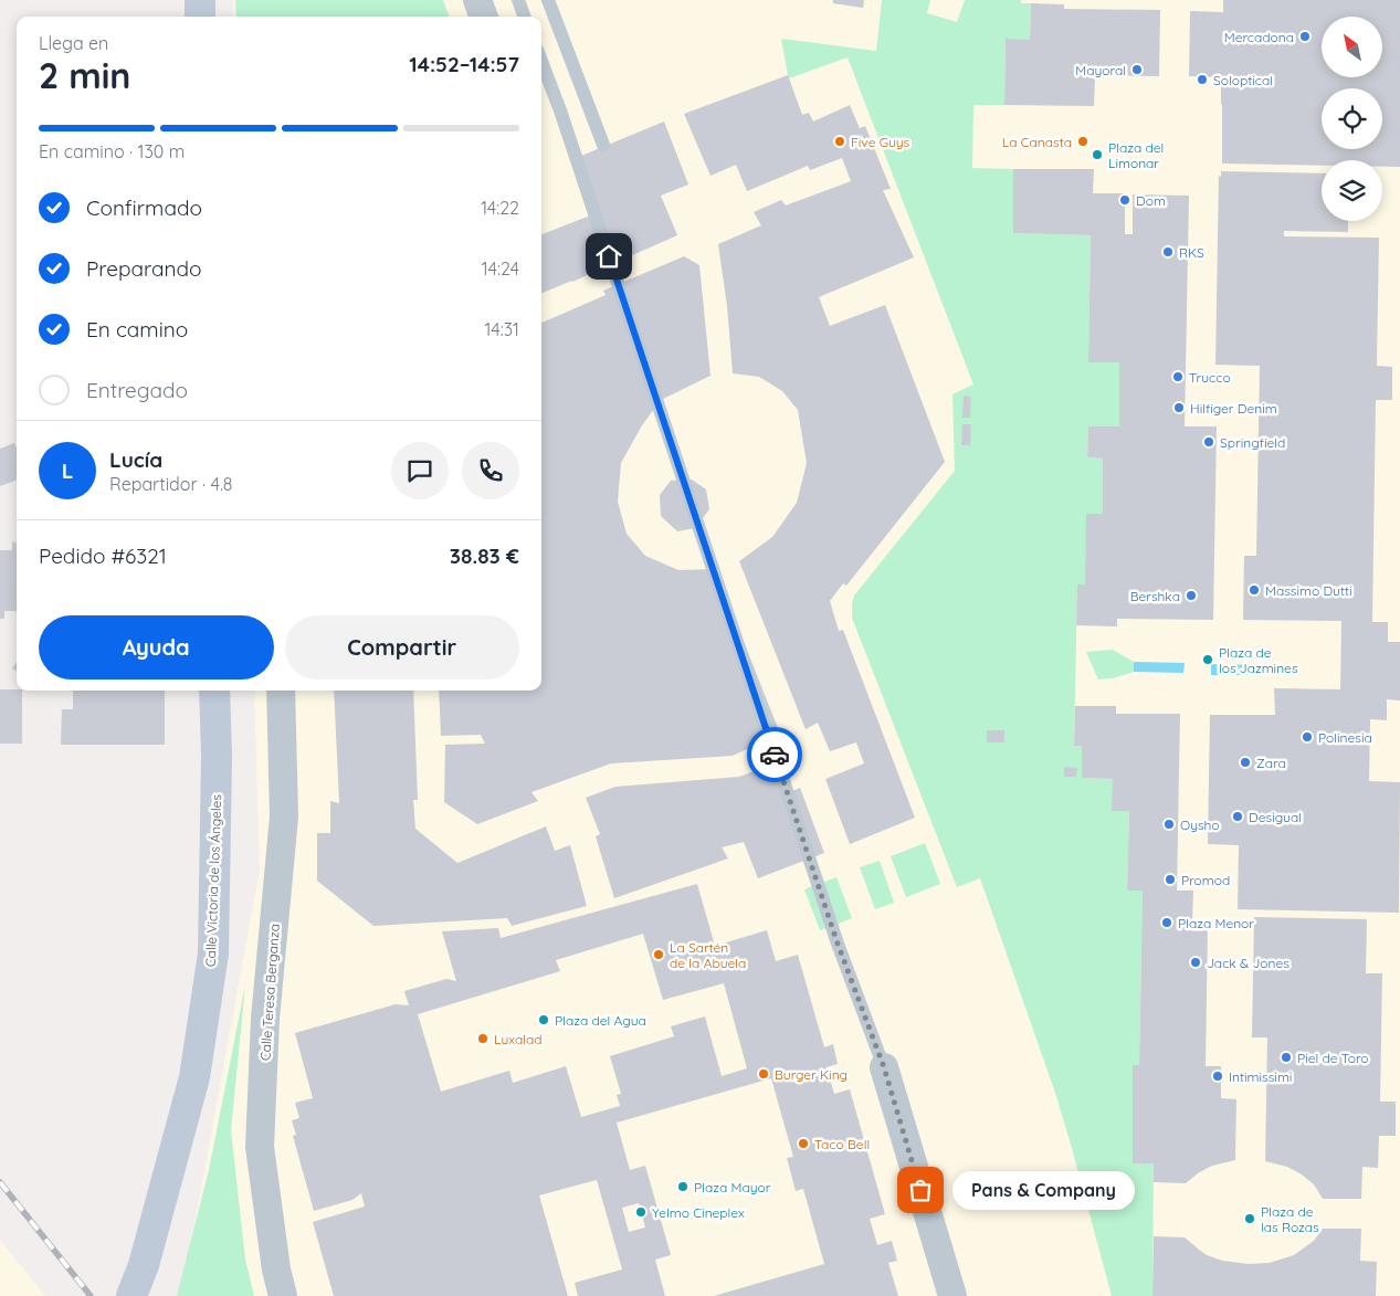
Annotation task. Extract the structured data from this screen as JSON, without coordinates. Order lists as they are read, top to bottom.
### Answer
{
  "streets": {
    "main road": ["Calle Victoria de los Ángeles"],
    "street": ["Calle Teresa Berganza"]
  },
  "places": [
    "Mercadona",
    "Mayoral",
    "Soloptical",
    "Five Guys",
    "La Canasta",
    "Plaza del Limonar",
    "Dom",
    "RKS",
    "Trucco",
    "Hilfiger Denim",
    "Springfield",
    "Massimo Dutti",
    "Bershka",
    "Plaza de los Jazmines",
    "Polinesia",
    "Zara",
    "Desigual",
    "Oysho",
    "Promod",
    "Plaza Menor",
    "La Sartén de la Abuela",
    "Jack & Jones",
    "Plaza del Agua",
    "Luxalad",
    "Piel de Toro",
    "Burger King",
    "Intimissimi",
    "Taco Bell",
    "Plaza Mayor",
    "Pans & Company",
    "Yelmo Cineplex",
    "Plaza de las Rozas"
  ],
  "north": "top left",
  "page": {
    "heading": ["2 min", "Llega en", "14:52–14:57"],
    "panel": [
      "Lucía",
      "Repartidor · 4.8",
      "Pedido #6321",
      "38.83 €"
    ],
    "bar": "En camino · 130 m",
    "list": [
      ["Confirmado", "14:22"],
      ["Preparando", "14:24"],
      ["En camino", "14:31"],
      "Entregado"
    ],
    "round": "L",
    "buttons": ["Ayuda", "Compartir"],
    "bubble": "Pans & Company"
  }
}
